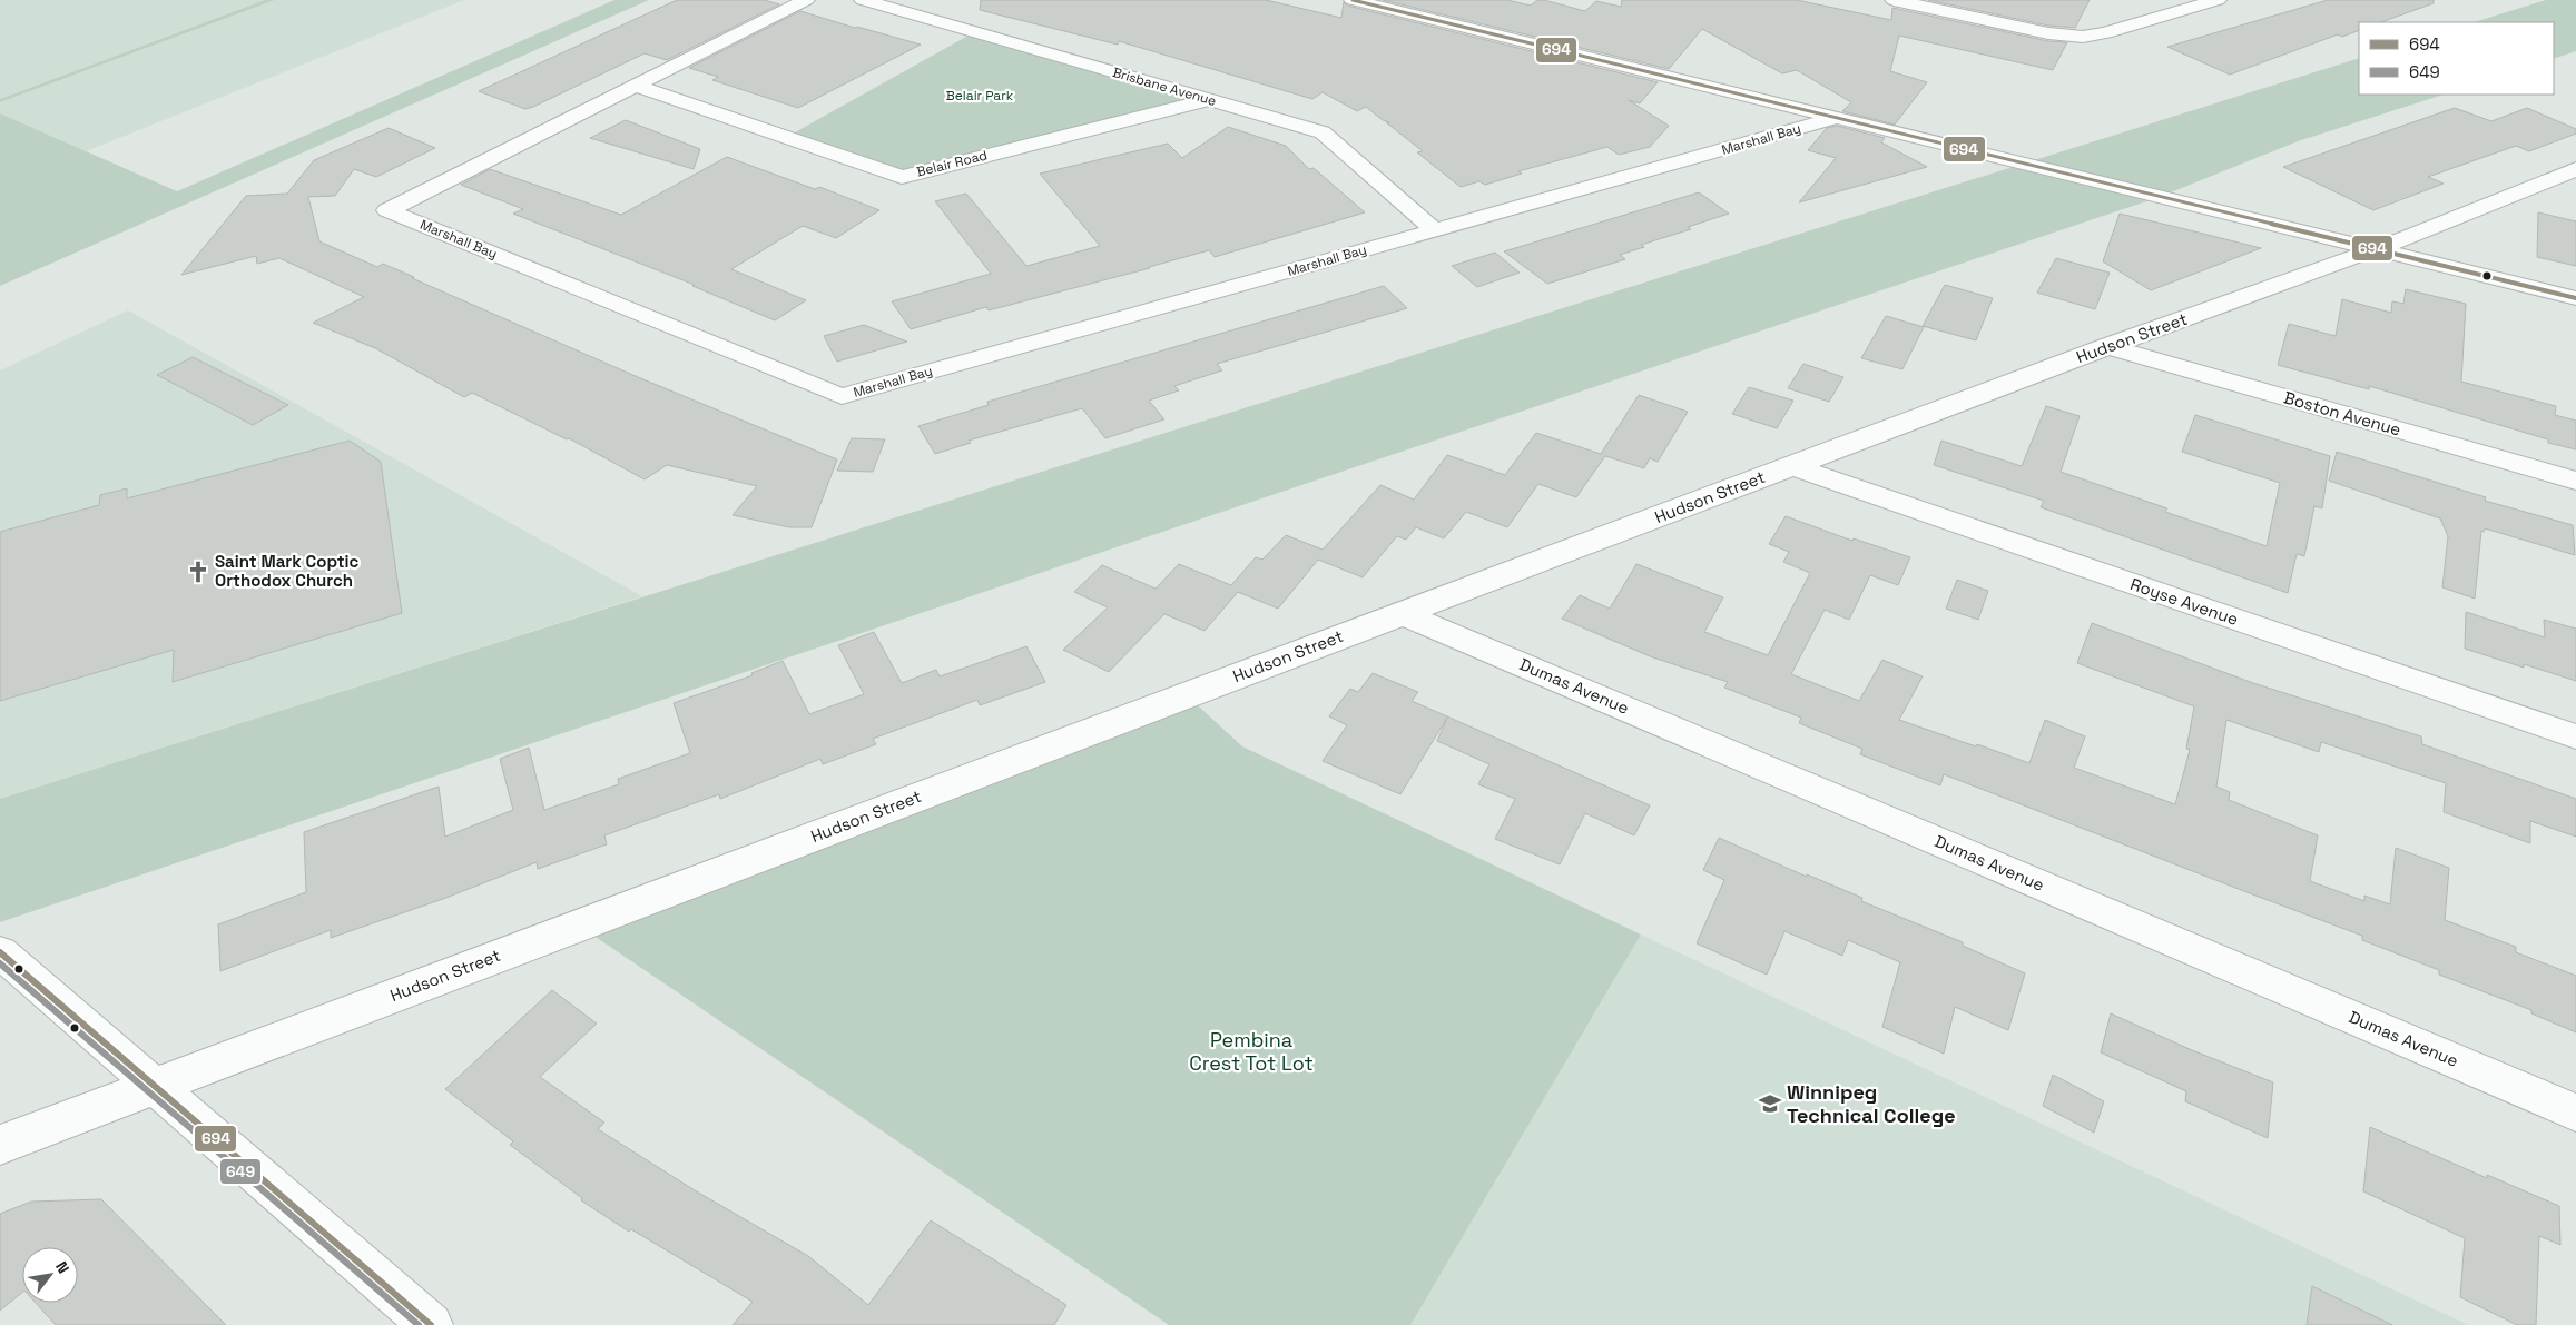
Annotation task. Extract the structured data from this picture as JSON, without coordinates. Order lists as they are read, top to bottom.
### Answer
{
  "streets": {
    "street": [
      "Brisbane Avenue",
      "Marshall Bay",
      "Belair Road",
      "Hudson Street",
      "Boston Avenue",
      "Royse Avenue",
      "Dumas Avenue"
    ]
  },
  "crossings": [
    ["Brisbane Avenue", "Marshall Bay"],
    ["Brisbane Avenue", "Belair Road"],
    ["Marshall Bay", "Belair Road"],
    ["Hudson Street", "Boston Avenue"],
    ["Hudson Street", "Royse Avenue"],
    ["Hudson Street", "Dumas Avenue"]
  ],
  "parks": ["Belair Park", "Pembina Crest Tot Lot"],
  "places": {
    "church": ["Saint Mark Coptic Orthodox Church"],
    "school or university": ["Winnipeg Technical College"]
  },
  "lines": ["transit line 694", "transit line 649"],
  "legend": ["694", "649"],
  "north": "top right"
}
